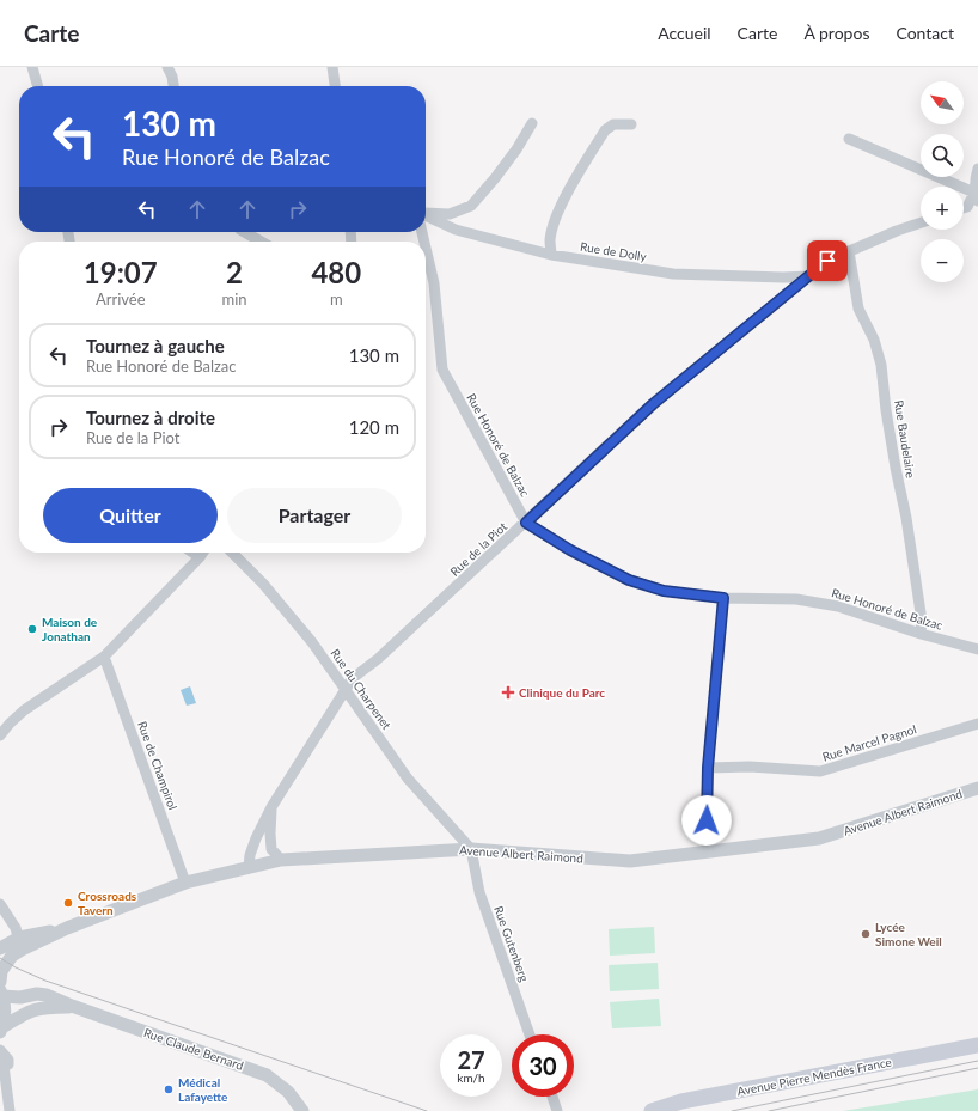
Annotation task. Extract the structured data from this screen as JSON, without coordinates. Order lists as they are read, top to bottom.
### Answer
{
  "streets": {
    "main road": ["Avenue Pierre Mendès France"],
    "street": [
      "Rue de Dolly",
      "Rue Baudelaire",
      "Rue Honoré de Balzac",
      "Rue de la Piot",
      "Rue du Charpenet",
      "Rue Marcel Pagnol",
      "Rue de Champirol",
      "Avenue Albert Raimond",
      "Rue Gutenberg",
      "Rue Claude Bernard"
    ]
  },
  "crossings": [
    ["Rue de Dolly", "Rue de la Piot"],
    ["Rue Baudelaire", "Rue Honoré de Balzac"],
    ["Rue Baudelaire", "Rue de la Piot"],
    ["Rue Honoré de Balzac", "Rue de la Piot"],
    ["Rue de la Piot", "Rue du Charpenet"],
    ["Rue de la Piot", "Avenue Albert Raimond"],
    ["Rue du Charpenet", "Avenue Albert Raimond"],
    ["Rue du Charpenet", "Rue Gutenberg"],
    ["Rue de Champirol", "Avenue Albert Raimond"],
    ["Avenue Albert Raimond", "Rue Gutenberg"]
  ],
  "places": {
    "other": [
      "Maison de Jonathan",
      "Crossroads Tavern",
      "Lycée Simone Weil",
      "Médical Lafayette"
    ],
    "health": ["Clinique du Parc"]
  },
  "north": "top left",
  "page": {
    "header": "Carte",
    "nav": [
      "Accueil",
      "Carte",
      "À propos",
      "Contact"
    ],
    "map_buttons": ["+", "−"],
    "turn": ["130 m", "Rue Honoré de Balzac"],
    "eta": [
      "19:07",
      "Arrivée",
      "2",
      "min",
      "480",
      "m"
    ],
    "list": [
      {
        "name": "Tournez à gauche",
        "note": "Rue Honoré de Balzac",
        "value": "130 m"
      },
      {
        "name": "Tournez à droite",
        "note": "Rue de la Piot",
        "value": "120 m"
      }
    ],
    "buttons": ["Quitter", "Partager"],
    "speed": "27 km/h",
    "limit": "30"
  }
}
